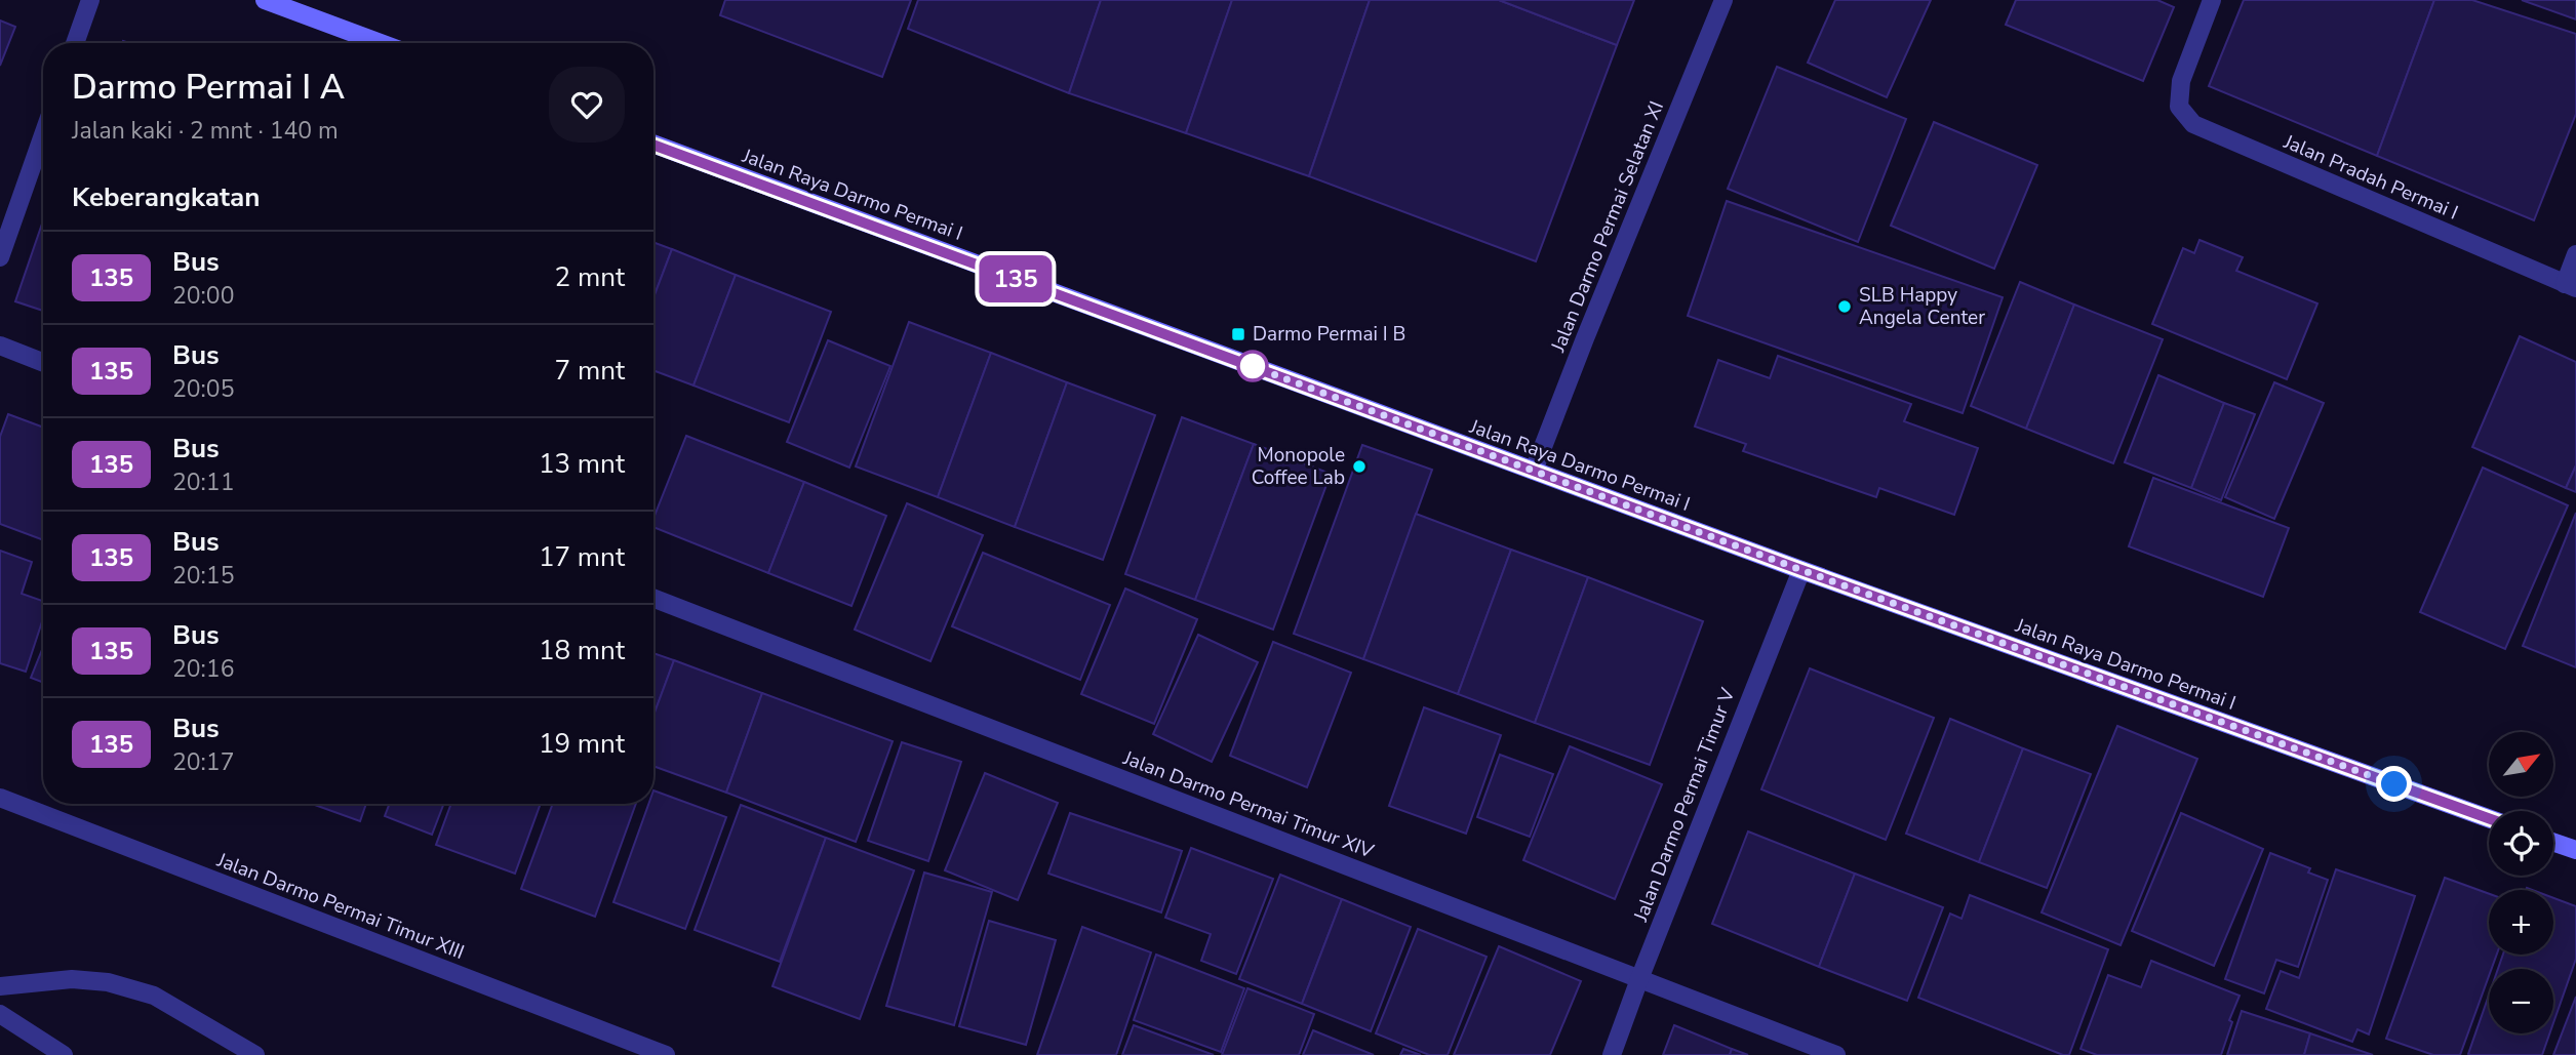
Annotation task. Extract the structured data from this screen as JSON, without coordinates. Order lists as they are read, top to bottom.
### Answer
{
  "streets": {
    "street": [
      "Jalan Pradah Permai I",
      "Jalan Raya Darmo Permai I",
      "Jalan Darmo Permai Selatan XI",
      "Jalan Darmo Permai Timur XIV",
      "Jalan Darmo Permai Timur V",
      "Jalan Darmo Permai Timur XIII"
    ]
  },
  "crossings": [
    ["Jalan Raya Darmo Permai I", "Jalan Darmo Permai Selatan XI"],
    ["Jalan Raya Darmo Permai I", "Jalan Darmo Permai Timur V"],
    ["Jalan Darmo Permai Timur XIV", "Jalan Darmo Permai Timur V"]
  ],
  "places": {
    "other": ["SLB Happy Angela Center", "Monopole Coffee Lab"],
    "transit": ["Darmo Permai I B"]
  },
  "lines": ["bus line 135"],
  "north": "top right",
  "page": {
    "on_map": "135",
    "heading": [
      ["Darmo Permai I A", "Jalan kaki · 2 mnt · 140 m"],
      "Keberangkatan"
    ],
    "list": [
      {
        "mark": "135",
        "name": "Bus",
        "note": "20:00",
        "value": "2 mnt"
      },
      {
        "mark": "135",
        "name": "Bus",
        "note": "20:05",
        "value": "7 mnt"
      },
      {
        "mark": "135",
        "name": "Bus",
        "note": "20:11",
        "value": "13 mnt"
      },
      {
        "mark": "135",
        "name": "Bus",
        "note": "20:15",
        "value": "17 mnt"
      },
      {
        "mark": "135",
        "name": "Bus",
        "note": "20:16",
        "value": "18 mnt"
      },
      {
        "mark": "135",
        "name": "Bus",
        "note": "20:17",
        "value": "19 mnt"
      }
    ],
    "map_buttons": ["+", "−"]
  }
}
